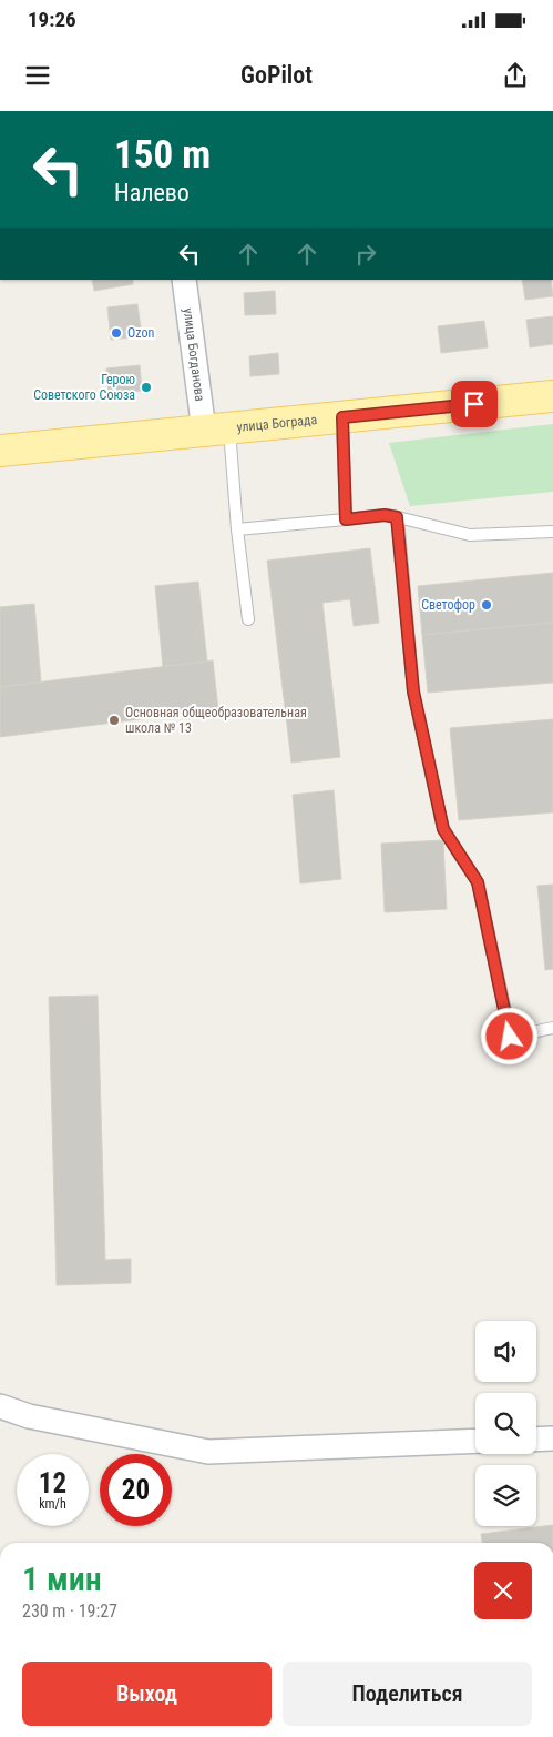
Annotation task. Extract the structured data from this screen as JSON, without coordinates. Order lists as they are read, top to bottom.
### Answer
{
  "streets": {
    "main road": ["улица Бограда"],
    "street": ["улица Богданова"]
  },
  "crossings": [
    ["улица Богданова", "улица Бограда"]
  ],
  "places": [
    "Ozon",
    "Герою Советского Союза",
    "Светофор",
    "Основная общеобразовательная школа № 13"
  ],
  "page": {
    "status": "19:26",
    "header": "GoPilot",
    "turn": ["150 m", "Налево"],
    "speed": "12 km/h",
    "limit": "20",
    "heading": ["1 мин", "230 m · 19:27"],
    "buttons": ["Выход", "Поделиться"]
  }
}
